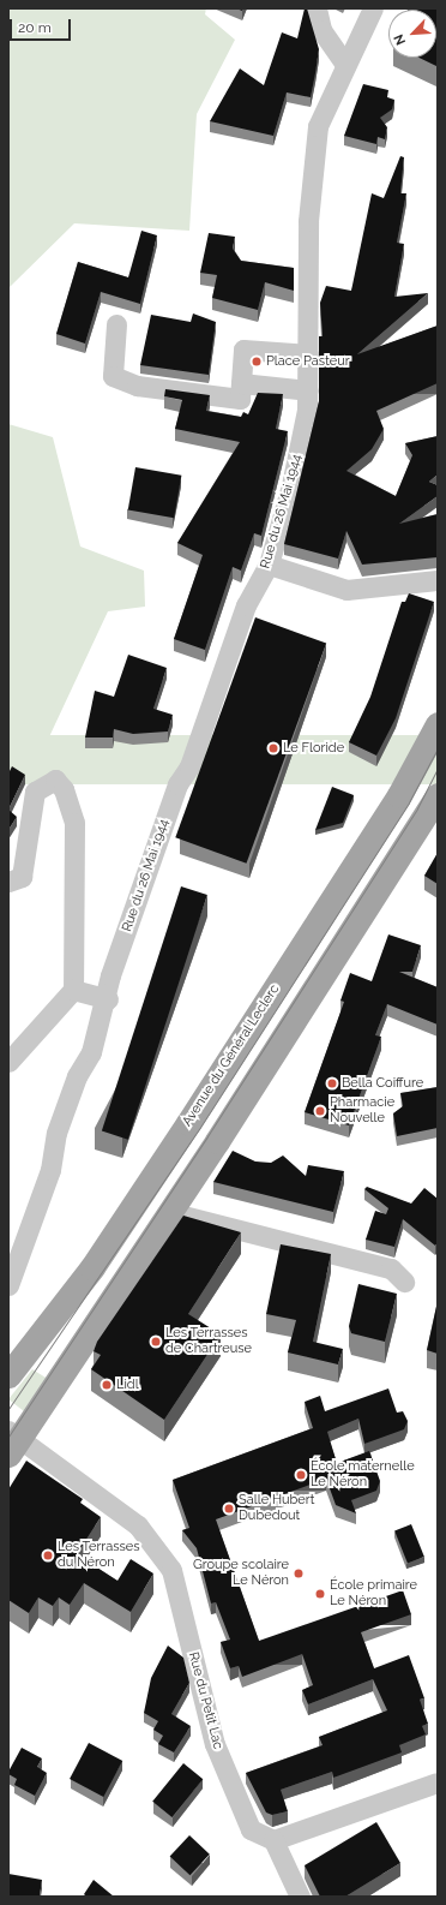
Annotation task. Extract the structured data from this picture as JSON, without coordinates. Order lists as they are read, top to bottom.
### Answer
{
  "streets": {
    "main road": ["Avenue du Général Leclerc"],
    "street": ["Rue du 26 Mai 1944", "Rue du Petit Lac"]
  },
  "places": [
    "Place Pasteur",
    "Le Floride",
    "Bella Coiffure",
    "Pharmacie Nouvelle",
    "Les Terrasses de Chartreuse",
    "Lidl",
    "École maternelle Le Néron",
    "Salle Hubert Dubedout",
    "Les Terrasses du Néron",
    "Groupe scolaire Le Néron",
    "École primaire Le Néron"
  ],
  "scale_bar": "20 m",
  "north": "bottom left"
}
